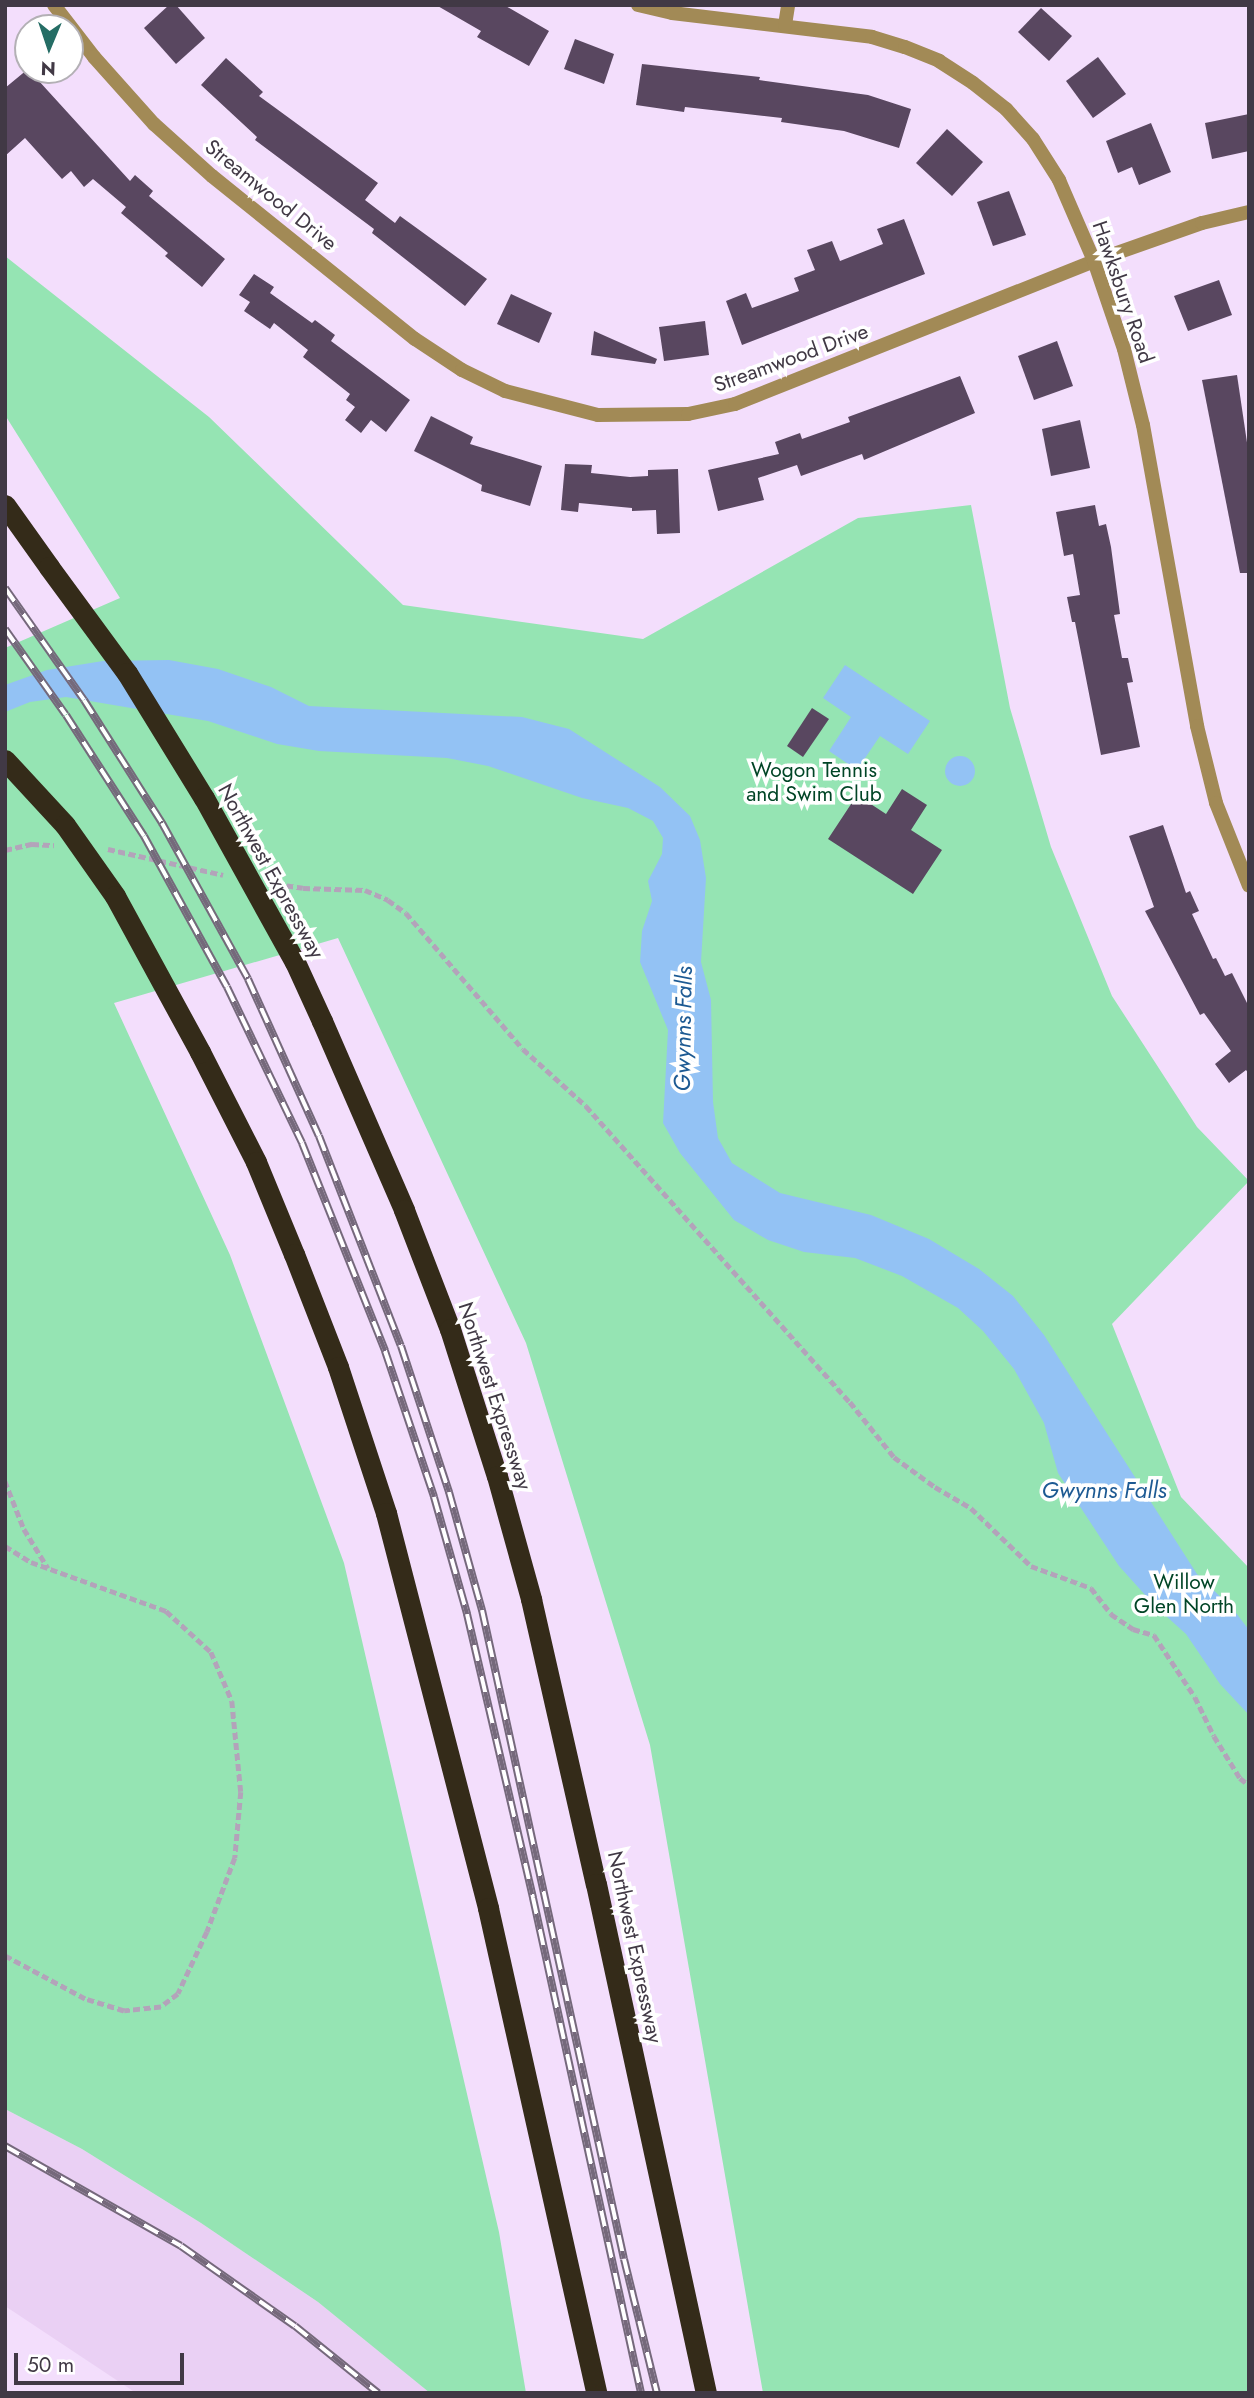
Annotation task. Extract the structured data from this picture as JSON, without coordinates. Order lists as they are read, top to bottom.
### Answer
{
  "streets": {
    "highway": ["Northwest Expressway"],
    "street": ["Streamwood Drive", "Hawksbury Road"]
  },
  "crossings": [
    ["Streamwood Drive", "Hawksbury Road"]
  ],
  "water": ["Gwynns Falls"],
  "parks": ["Wogon Tennis and Swim Club", "Willow Glen North"],
  "scale_bar": "50 m",
  "north": "bottom"
}
